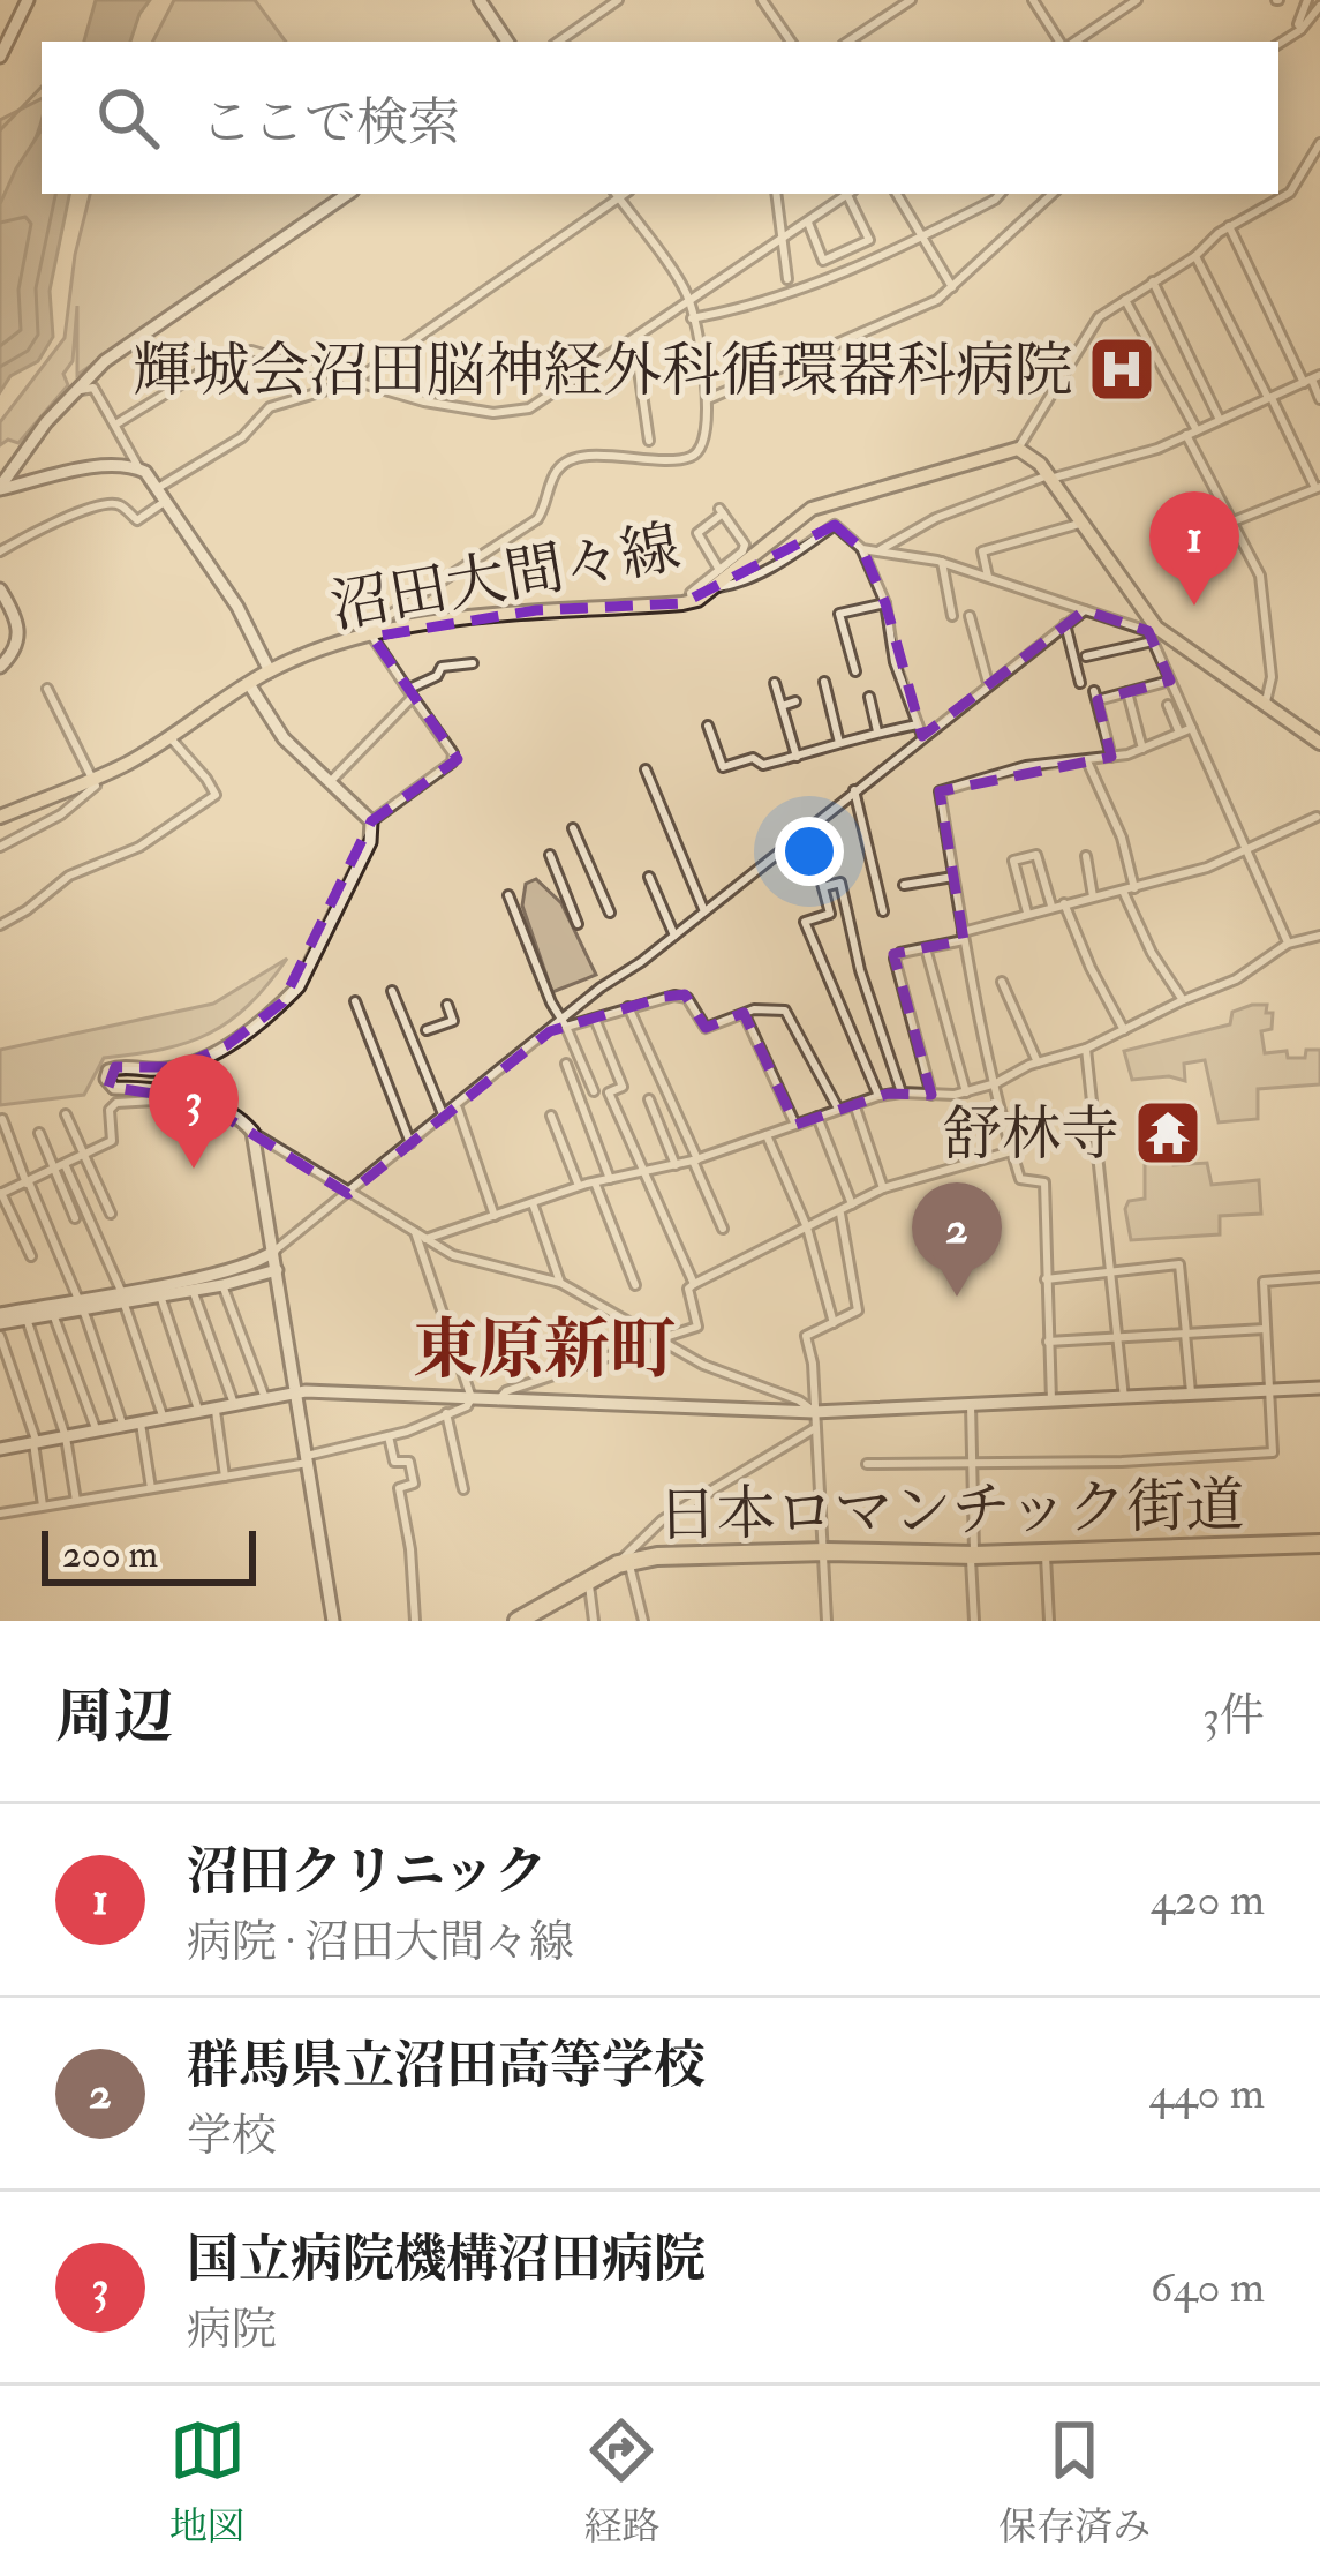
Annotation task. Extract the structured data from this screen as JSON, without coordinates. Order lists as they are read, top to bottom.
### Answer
{
  "streets": {
    "highway": ["日本ロマンチック街道"],
    "main road": ["沼田大間々線"]
  },
  "districts": ["東原新町"],
  "places": {
    "hospital": ["輝城会沼田脳神経外科循環器科病院"],
    "temple": ["舒林寺"]
  },
  "scale_bar": "200 m",
  "page": {
    "search": "ここで検索",
    "pins": ["1", "3", "2"],
    "scale": "200 m",
    "heading": ["周辺", "3件"],
    "list": [
      {
        "mark": "1",
        "name": "沼田クリニック",
        "note": "病院 · 沼田大間々線",
        "value": "420 m"
      },
      {
        "mark": "2",
        "name": "群馬県立沼田高等学校",
        "note": "学校",
        "value": "440 m"
      },
      {
        "mark": "3",
        "name": "国立病院機構沼田病院",
        "note": "病院",
        "value": "640 m"
      }
    ],
    "nav": ["地図", "経路", "保存済み"]
  }
}
